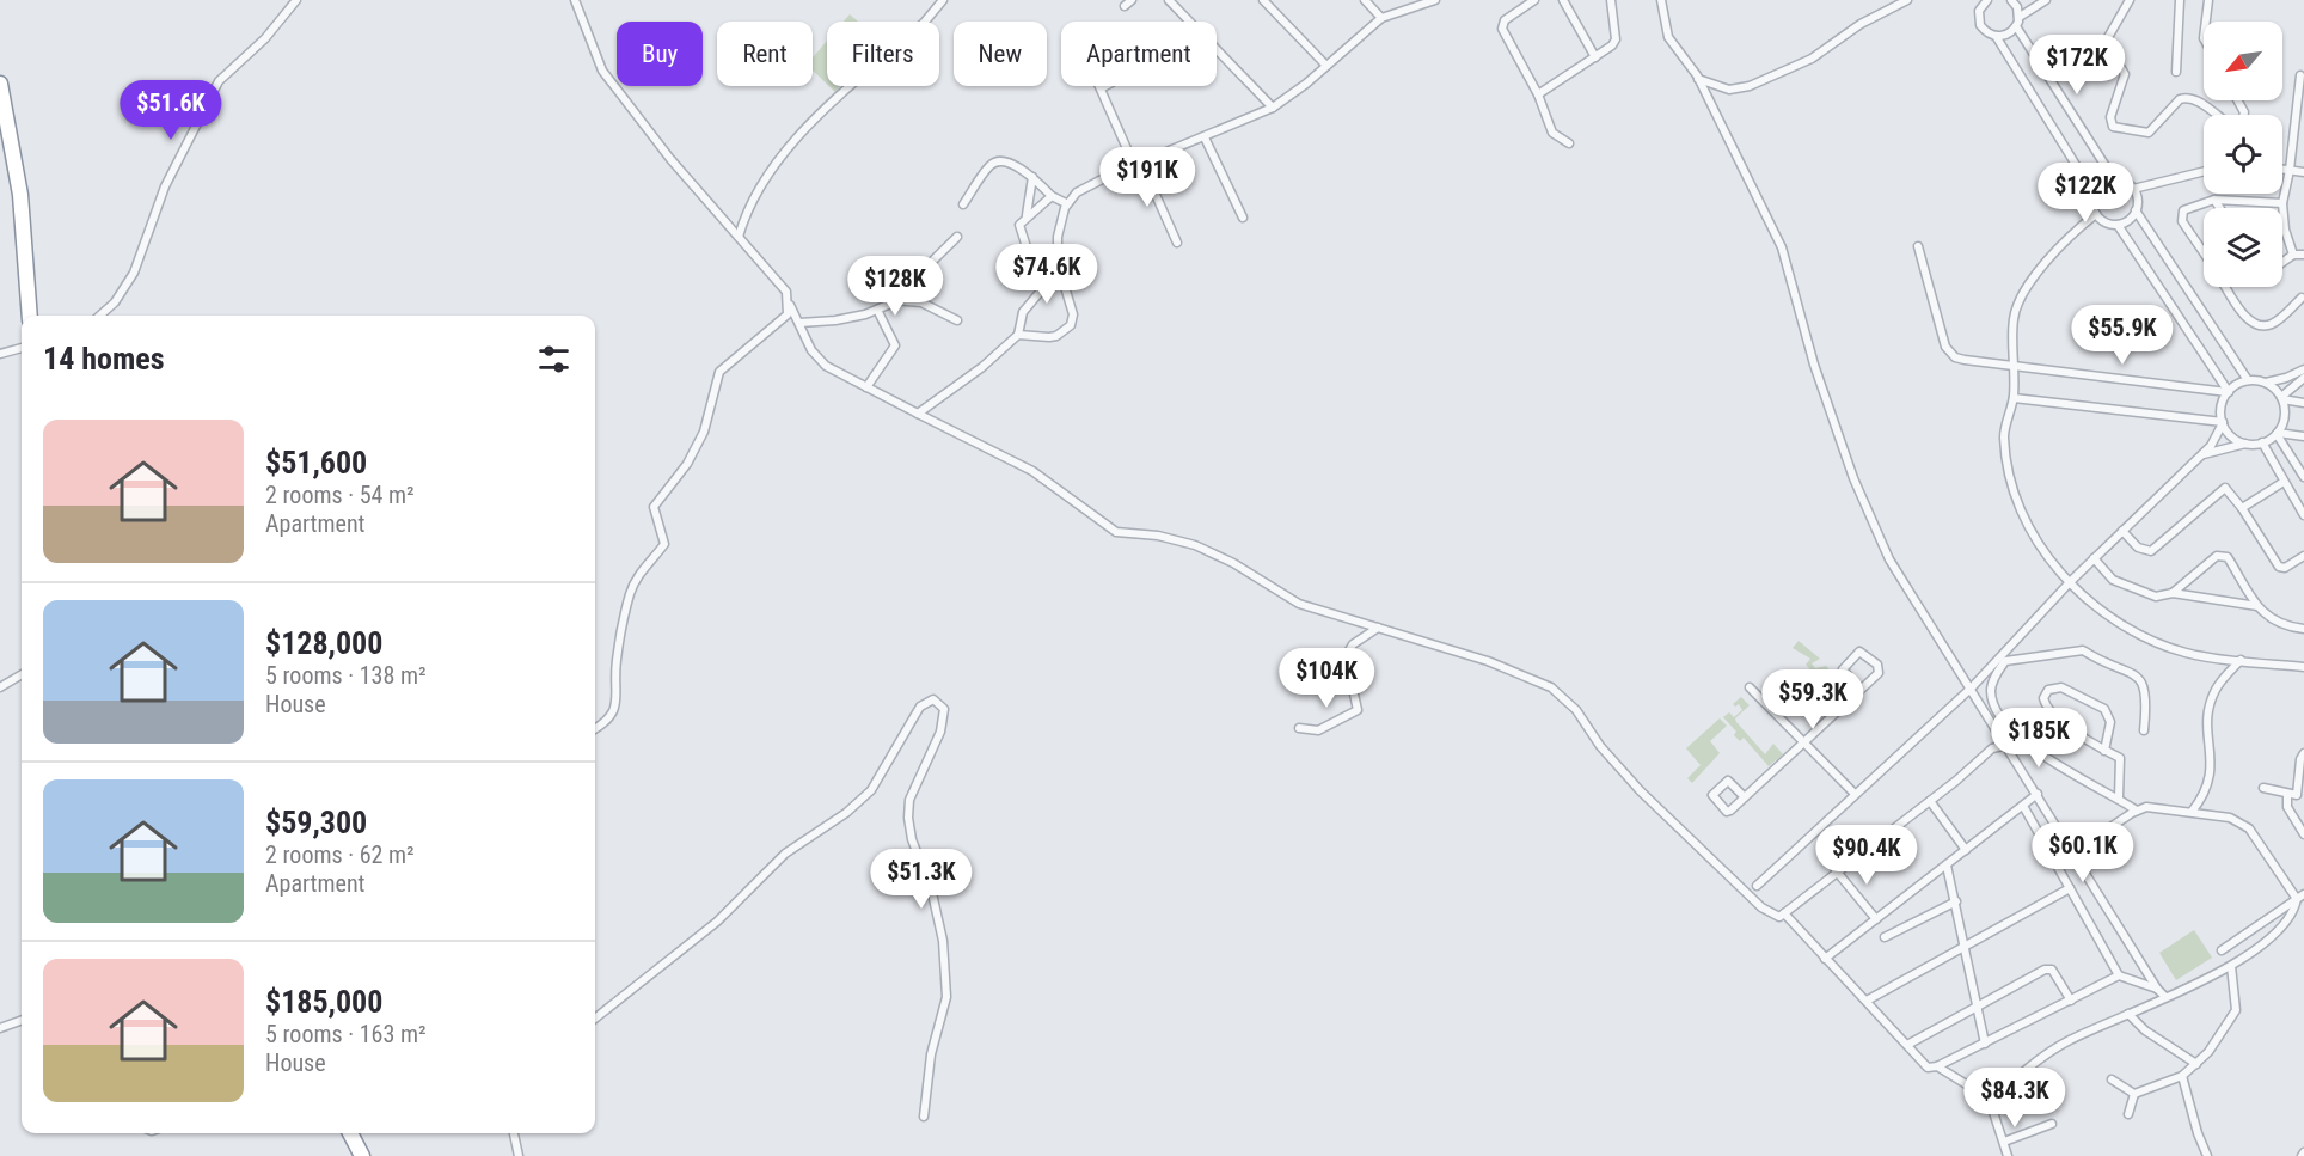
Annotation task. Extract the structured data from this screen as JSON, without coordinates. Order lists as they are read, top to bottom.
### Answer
{
  "north": "bottom left",
  "page": {
    "chip": [
      "Buy",
      "Rent",
      "Filters",
      "New",
      "Apartment"
    ],
    "price": [
      "$172K",
      "$51.6K",
      "$191K",
      "$122K",
      "$74.6K",
      "$128K",
      "$55.9K",
      "$104K",
      "$59.3K",
      "$185K",
      "$60.1K",
      "$90.4K",
      "$51.3K",
      "$84.3K"
    ],
    "heading": "14 homes",
    "list": [
      {
        "name": "$51,600",
        "note": "2 rooms · 54 m² · Apartment"
      },
      {
        "name": "$128,000",
        "note": "5 rooms · 138 m² · House"
      },
      {
        "name": "$59,300",
        "note": "2 rooms · 62 m² · Apartment"
      },
      {
        "name": "$185,000",
        "note": "5 rooms · 163 m² · House"
      }
    ]
  }
}
